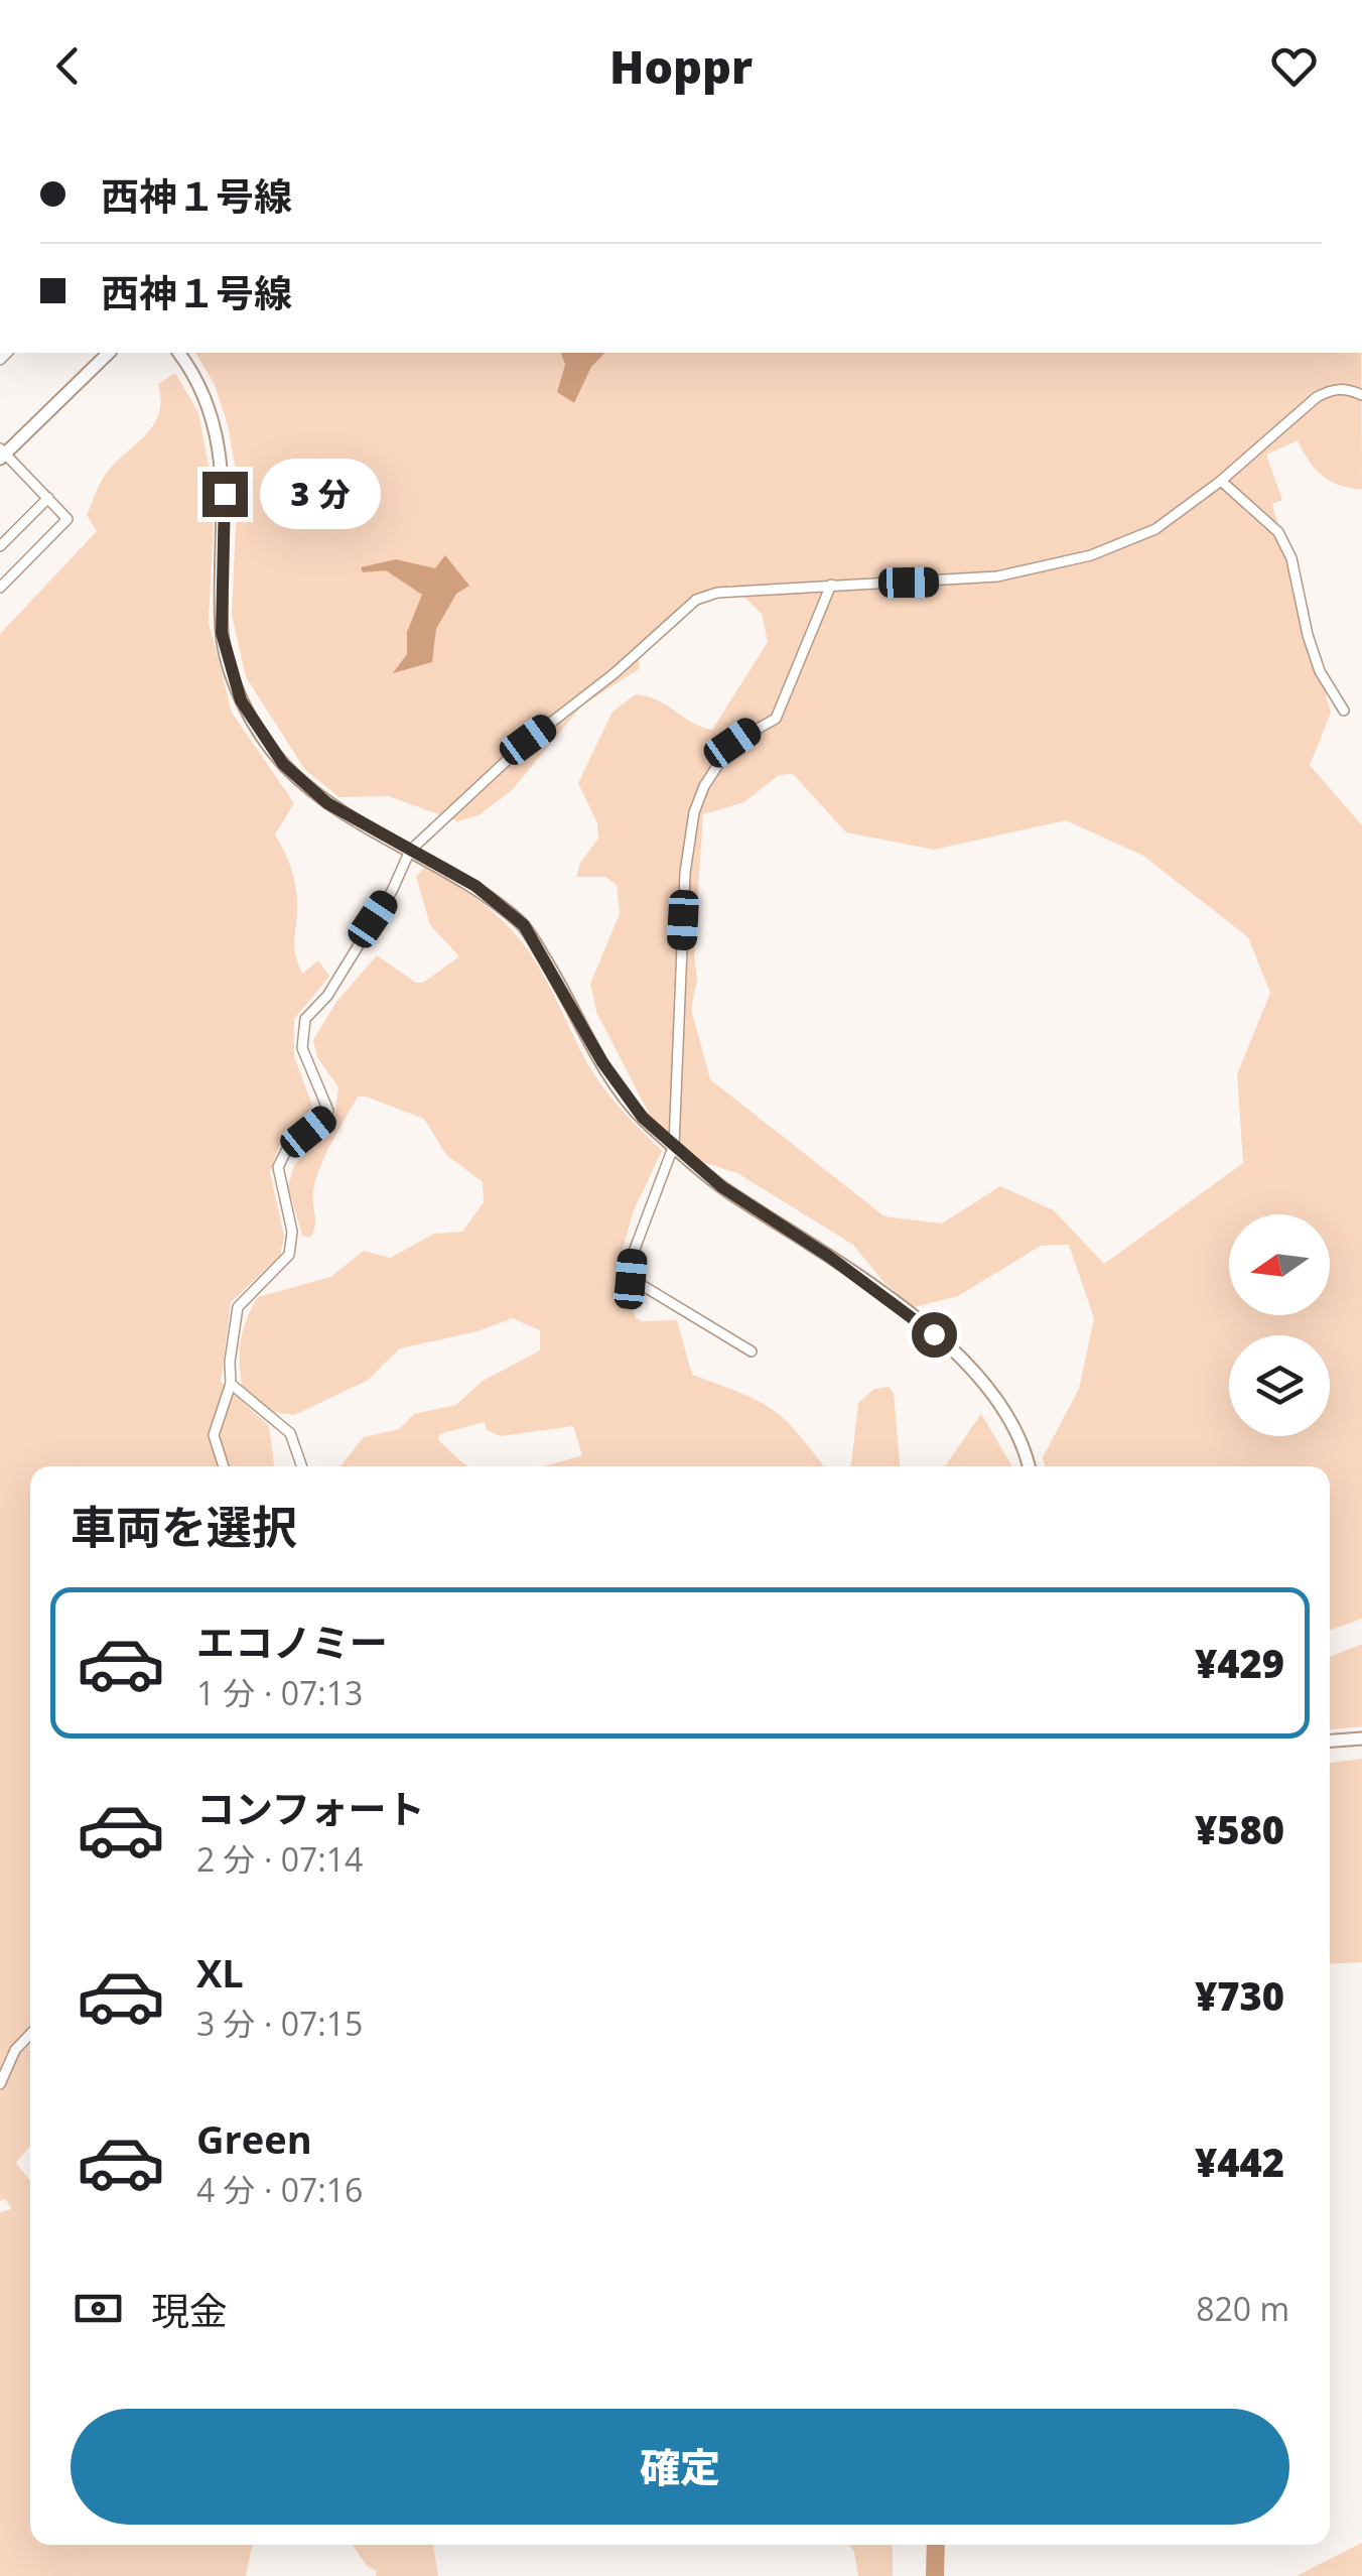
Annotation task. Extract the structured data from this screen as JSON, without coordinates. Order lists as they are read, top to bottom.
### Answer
{
  "north": "left",
  "page": {
    "header": "Hoppr",
    "banner": ["西神１号線", "西神１号線"],
    "bubble": "3 分",
    "heading": "車両を選択",
    "list": [
      {
        "name": "エコノミー",
        "note": "1 分 · 07:13",
        "value": "¥429"
      },
      {
        "name": "コンフォート",
        "note": "2 分 · 07:14",
        "value": "¥580"
      },
      {
        "name": "XL",
        "note": "3 分 · 07:15",
        "value": "¥730"
      },
      {
        "name": "Green",
        "note": "4 分 · 07:16",
        "value": "¥442"
      }
    ],
    "pay": ["現金", "820 m"],
    "buttons": "確定"
  }
}
